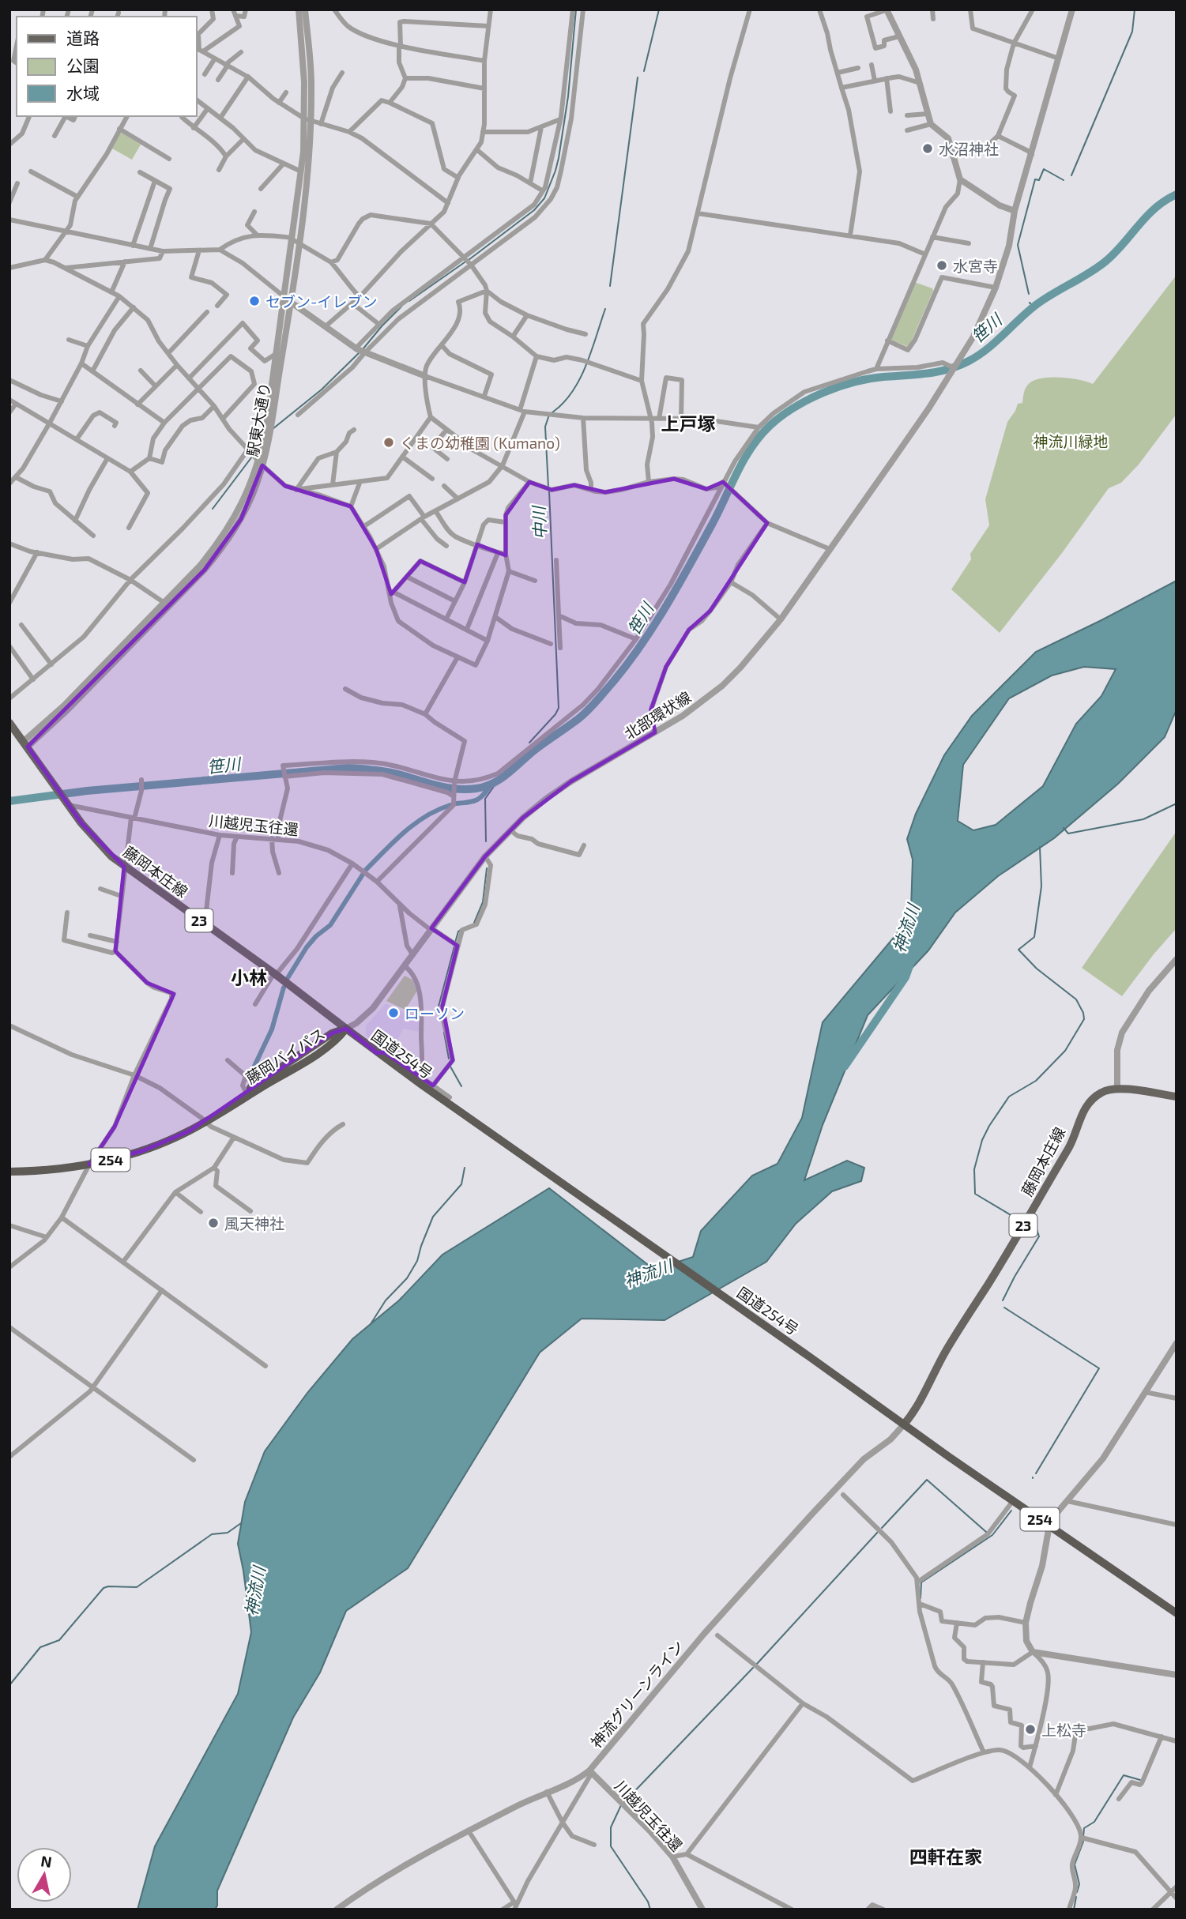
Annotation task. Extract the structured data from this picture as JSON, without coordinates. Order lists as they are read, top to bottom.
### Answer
{
  "streets": {
    "highway": ["国道254号", "藤岡バイパス", "254"],
    "main road": ["藤岡本庄線", "23"],
    "street": [
      "駅東大通り",
      "北部環状線",
      "川越児玉往還",
      "神流グリーンライン"
    ]
  },
  "crossings": [
    ["駅東大通り", "藤岡本庄線"],
    ["北部環状線", "川越児玉往還"],
    ["北部環状線", "藤岡本庄線"],
    ["北部環状線", "国道254号"],
    ["北部環状線", "藤岡バイパス"],
    ["川越児玉往還", "藤岡本庄線"],
    ["川越児玉往還", "神流グリーンライン"],
    ["藤岡本庄線", "国道254号"],
    ["藤岡本庄線", "藤岡バイパス"],
    ["藤岡本庄線", "神流グリーンライン"],
    ["国道254号", "藤岡バイパス"],
    ["国道254号", "神流グリーンライン"]
  ],
  "districts": ["上戸塚", "小林", "四軒在家"],
  "water": ["笹川", "中川", "神流川"],
  "parks": ["神流川緑地"],
  "places": [
    "水沼神社",
    "水宮寺",
    "セブン-イレブン",
    "くまの幼稚園 (Kumano)",
    "ローソン",
    "風天神社",
    "上松寺"
  ],
  "legend": ["道路", "公園", "水域"],
  "north": "top"
}
